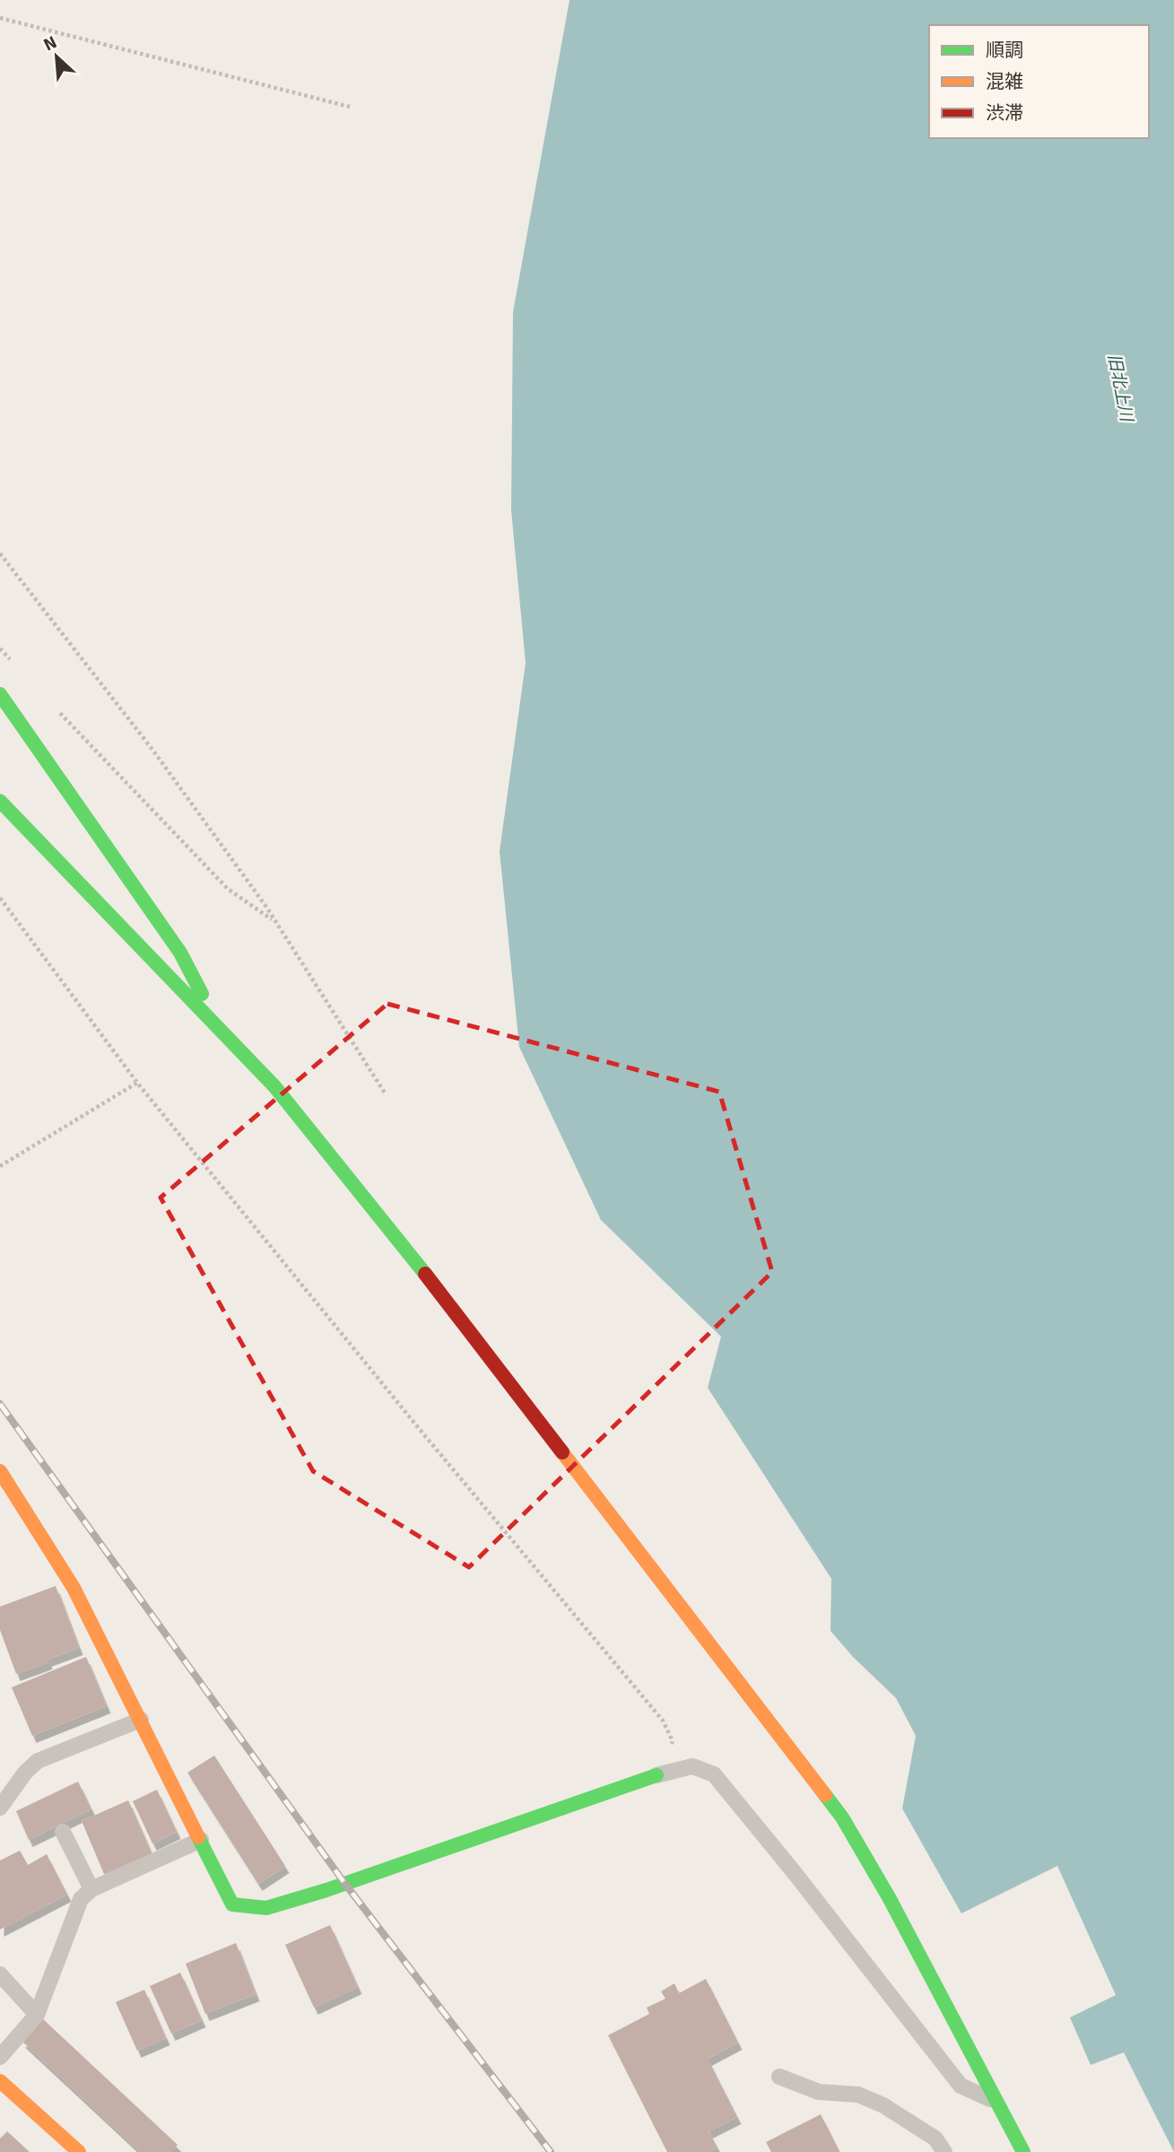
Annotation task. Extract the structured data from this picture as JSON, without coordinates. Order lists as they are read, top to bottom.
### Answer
{
  "water": ["旧北上川"],
  "legend": ["順調", "混雑", "渋滞"],
  "north": "top left"
}
